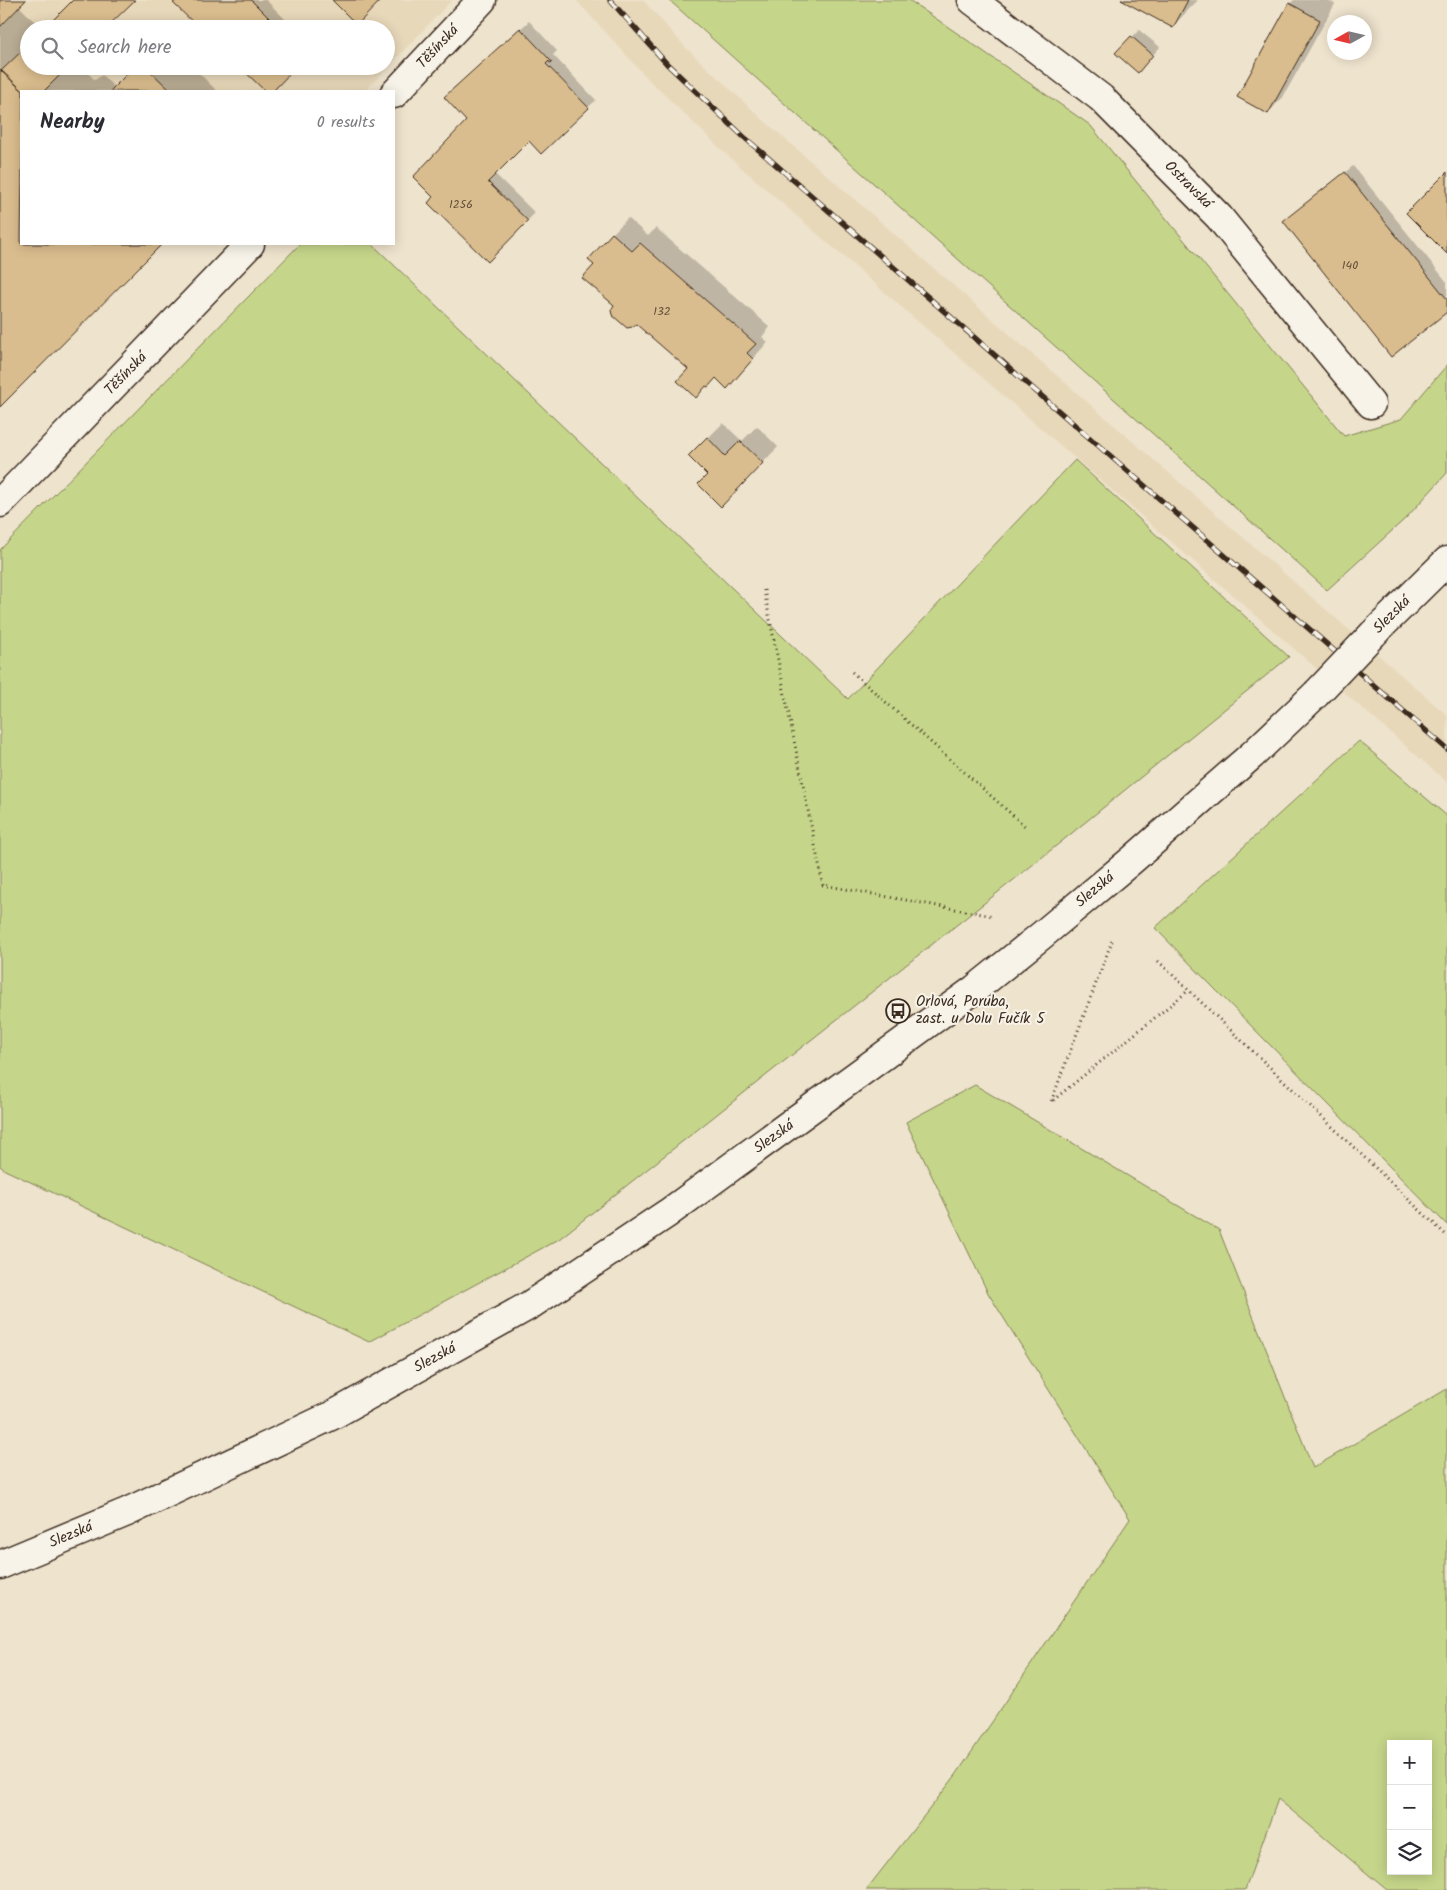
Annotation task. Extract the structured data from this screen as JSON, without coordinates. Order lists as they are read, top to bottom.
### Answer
{
  "streets": {
    "main road": ["Těšínská", "Ostravská", "Slezská"]
  },
  "places": {
    "bus stop": ["Orlová, Poruba, zast. u Dolu Fučík 5"]
  },
  "house_numbers": ["1256", "140", "132"],
  "north": "left",
  "page": {
    "search": "Search here",
    "heading": ["Nearby", "0 results"],
    "map_buttons": ["+", "−"]
  }
}
